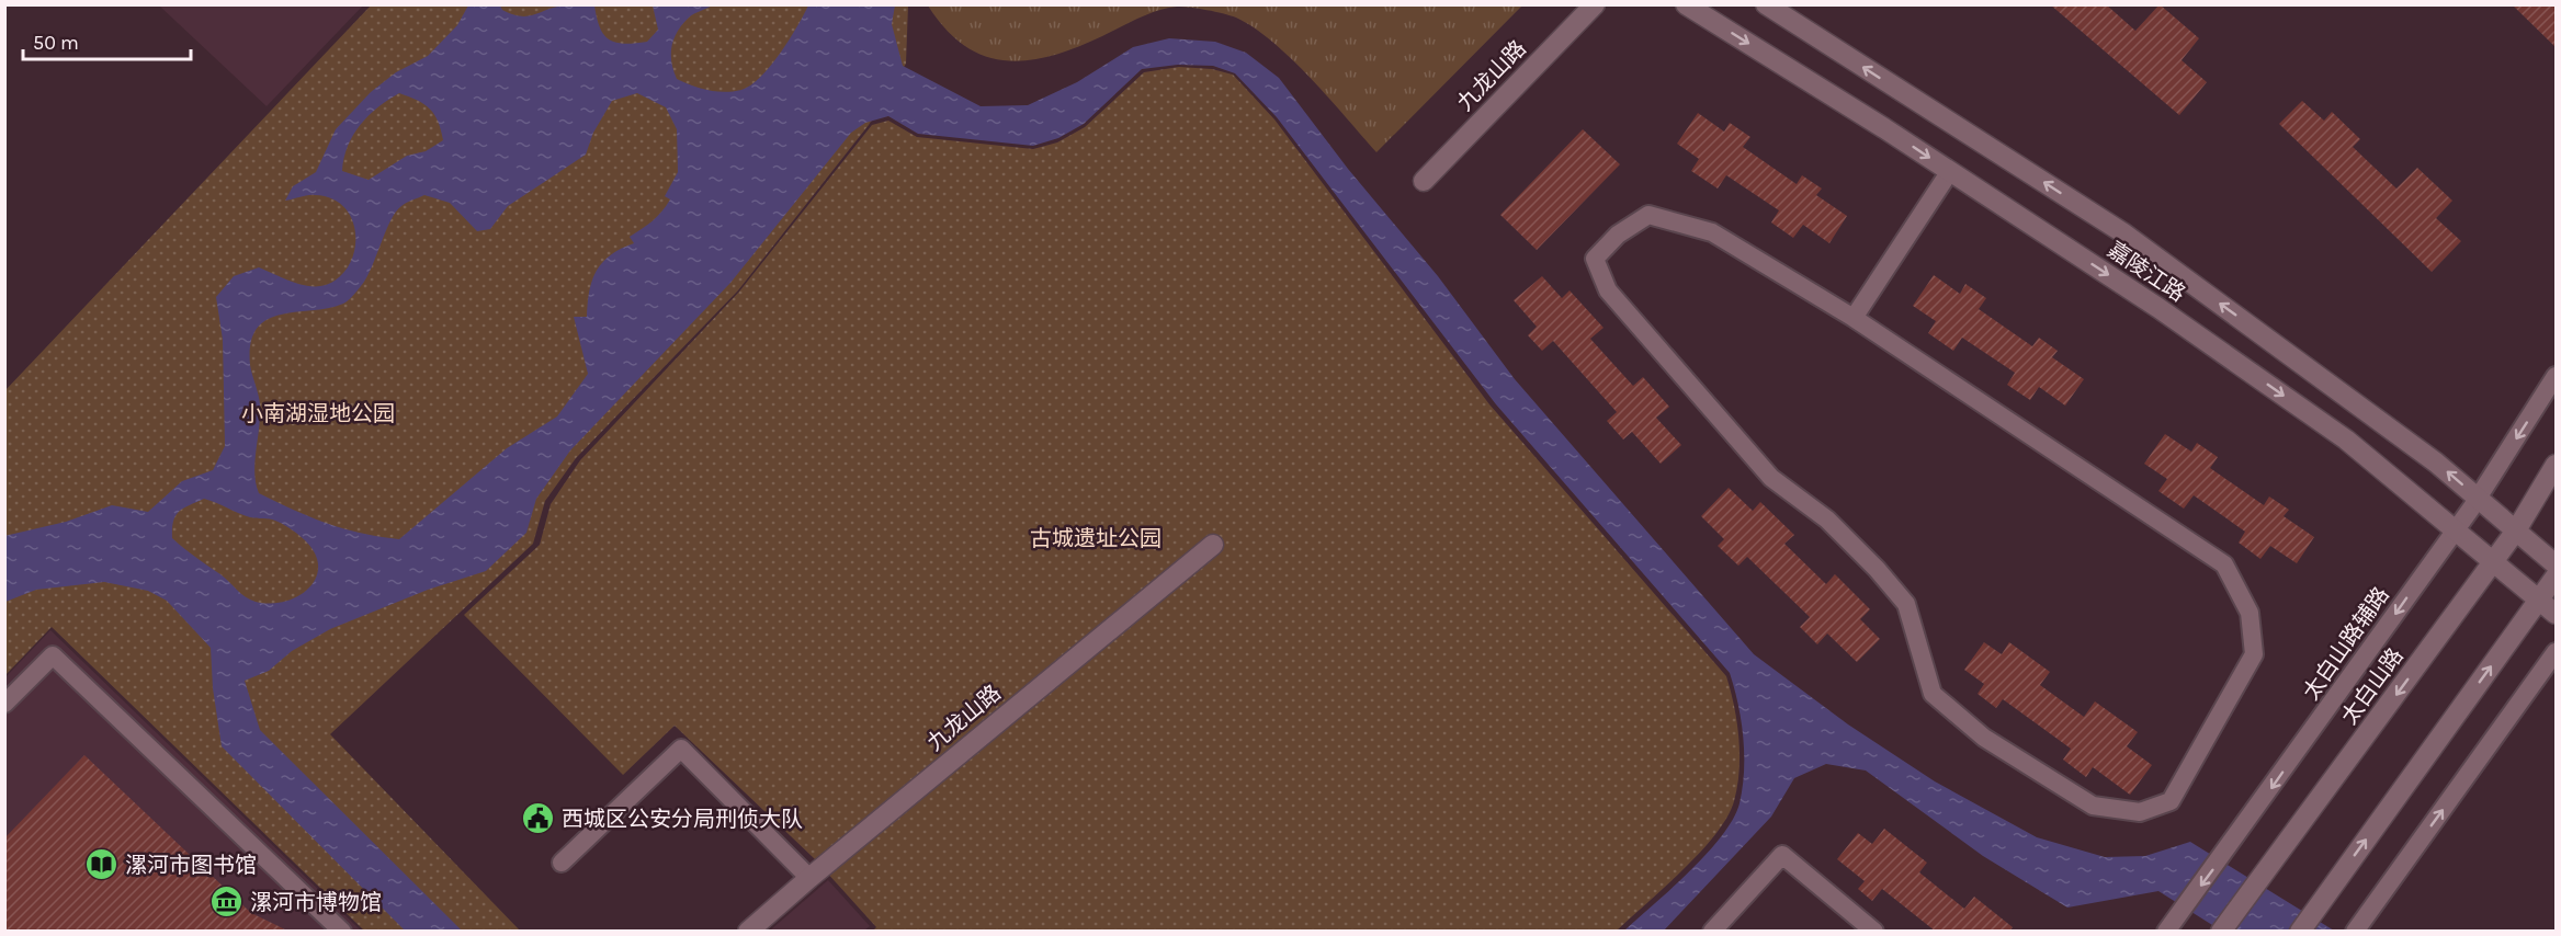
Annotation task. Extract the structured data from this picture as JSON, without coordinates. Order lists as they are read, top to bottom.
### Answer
{
  "streets": {
    "street": [
      "九龙山路",
      "嘉陵江路",
      "太白山路辅路",
      "太白山路"
    ]
  },
  "crossings": [
    ["嘉陵江路", "太白山路辅路"],
    ["嘉陵江路", "太白山路"]
  ],
  "parks": ["小南湖湿地公园", "古城遗址公园"],
  "places": {
    "public building": ["西城区公安分局刑侦大队"],
    "library": ["漯河市图书馆"],
    "museum": ["漯河市博物馆"]
  },
  "scale_bar": "50 m"
}
